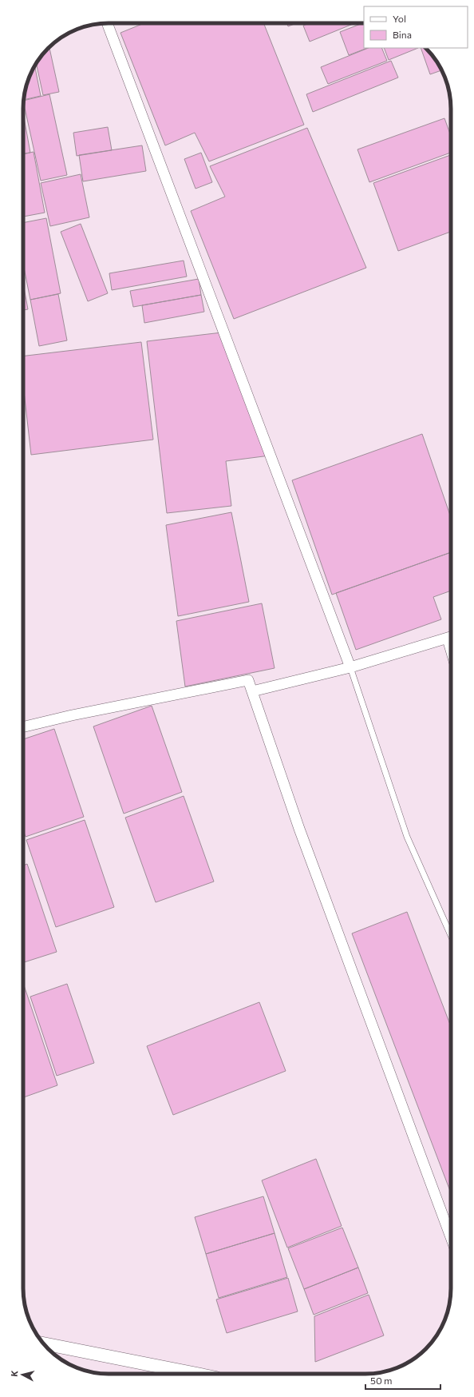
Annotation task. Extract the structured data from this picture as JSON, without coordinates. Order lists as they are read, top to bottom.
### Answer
{
  "legend": ["Yol", "Bina"],
  "scale_bar": "50 m",
  "north": "left"
}
